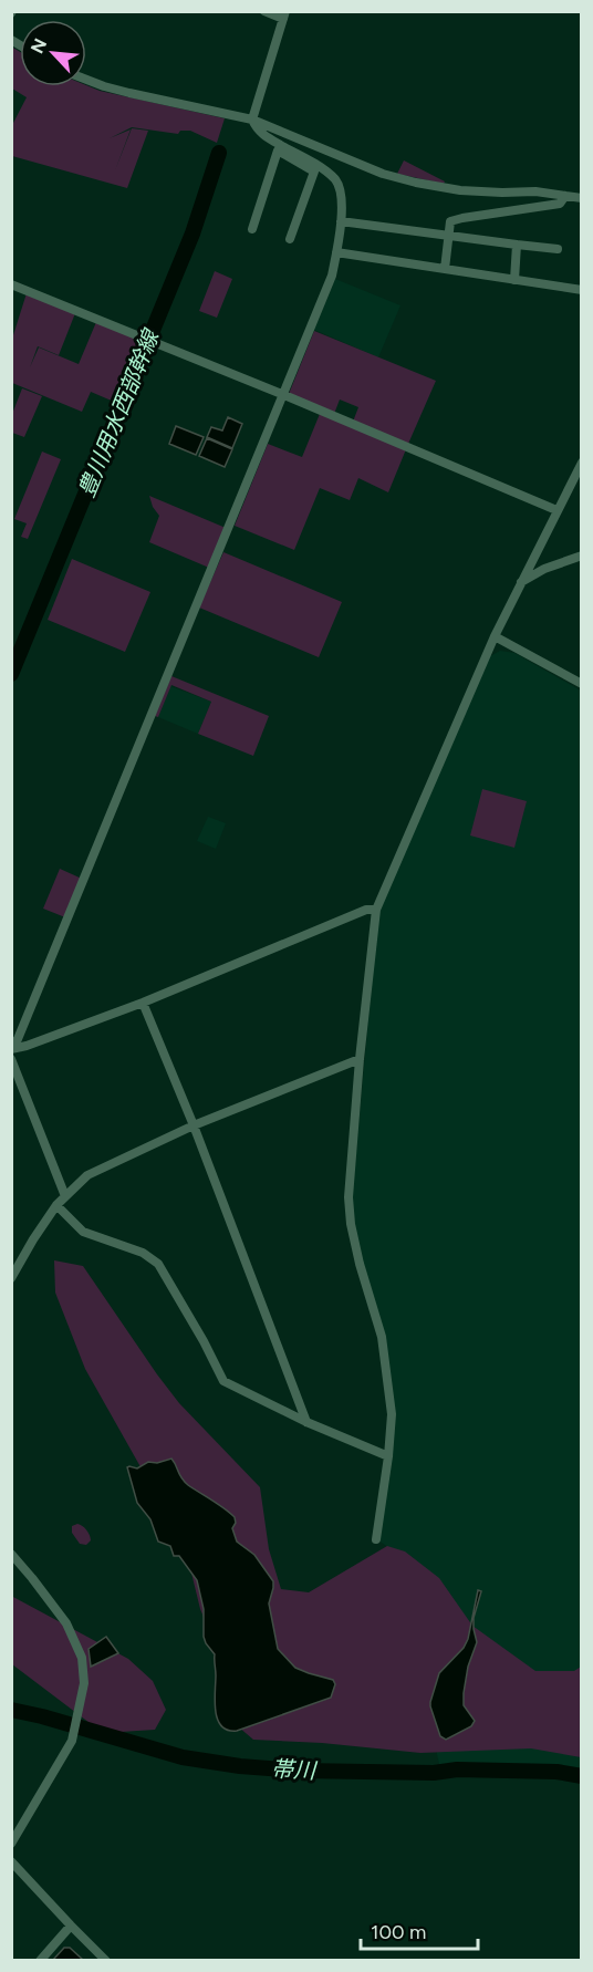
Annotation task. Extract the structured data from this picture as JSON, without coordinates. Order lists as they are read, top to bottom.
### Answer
{
  "water": ["豊川用水西部幹線", "帯川"],
  "scale_bar": "100 m",
  "north": "top left"
}
